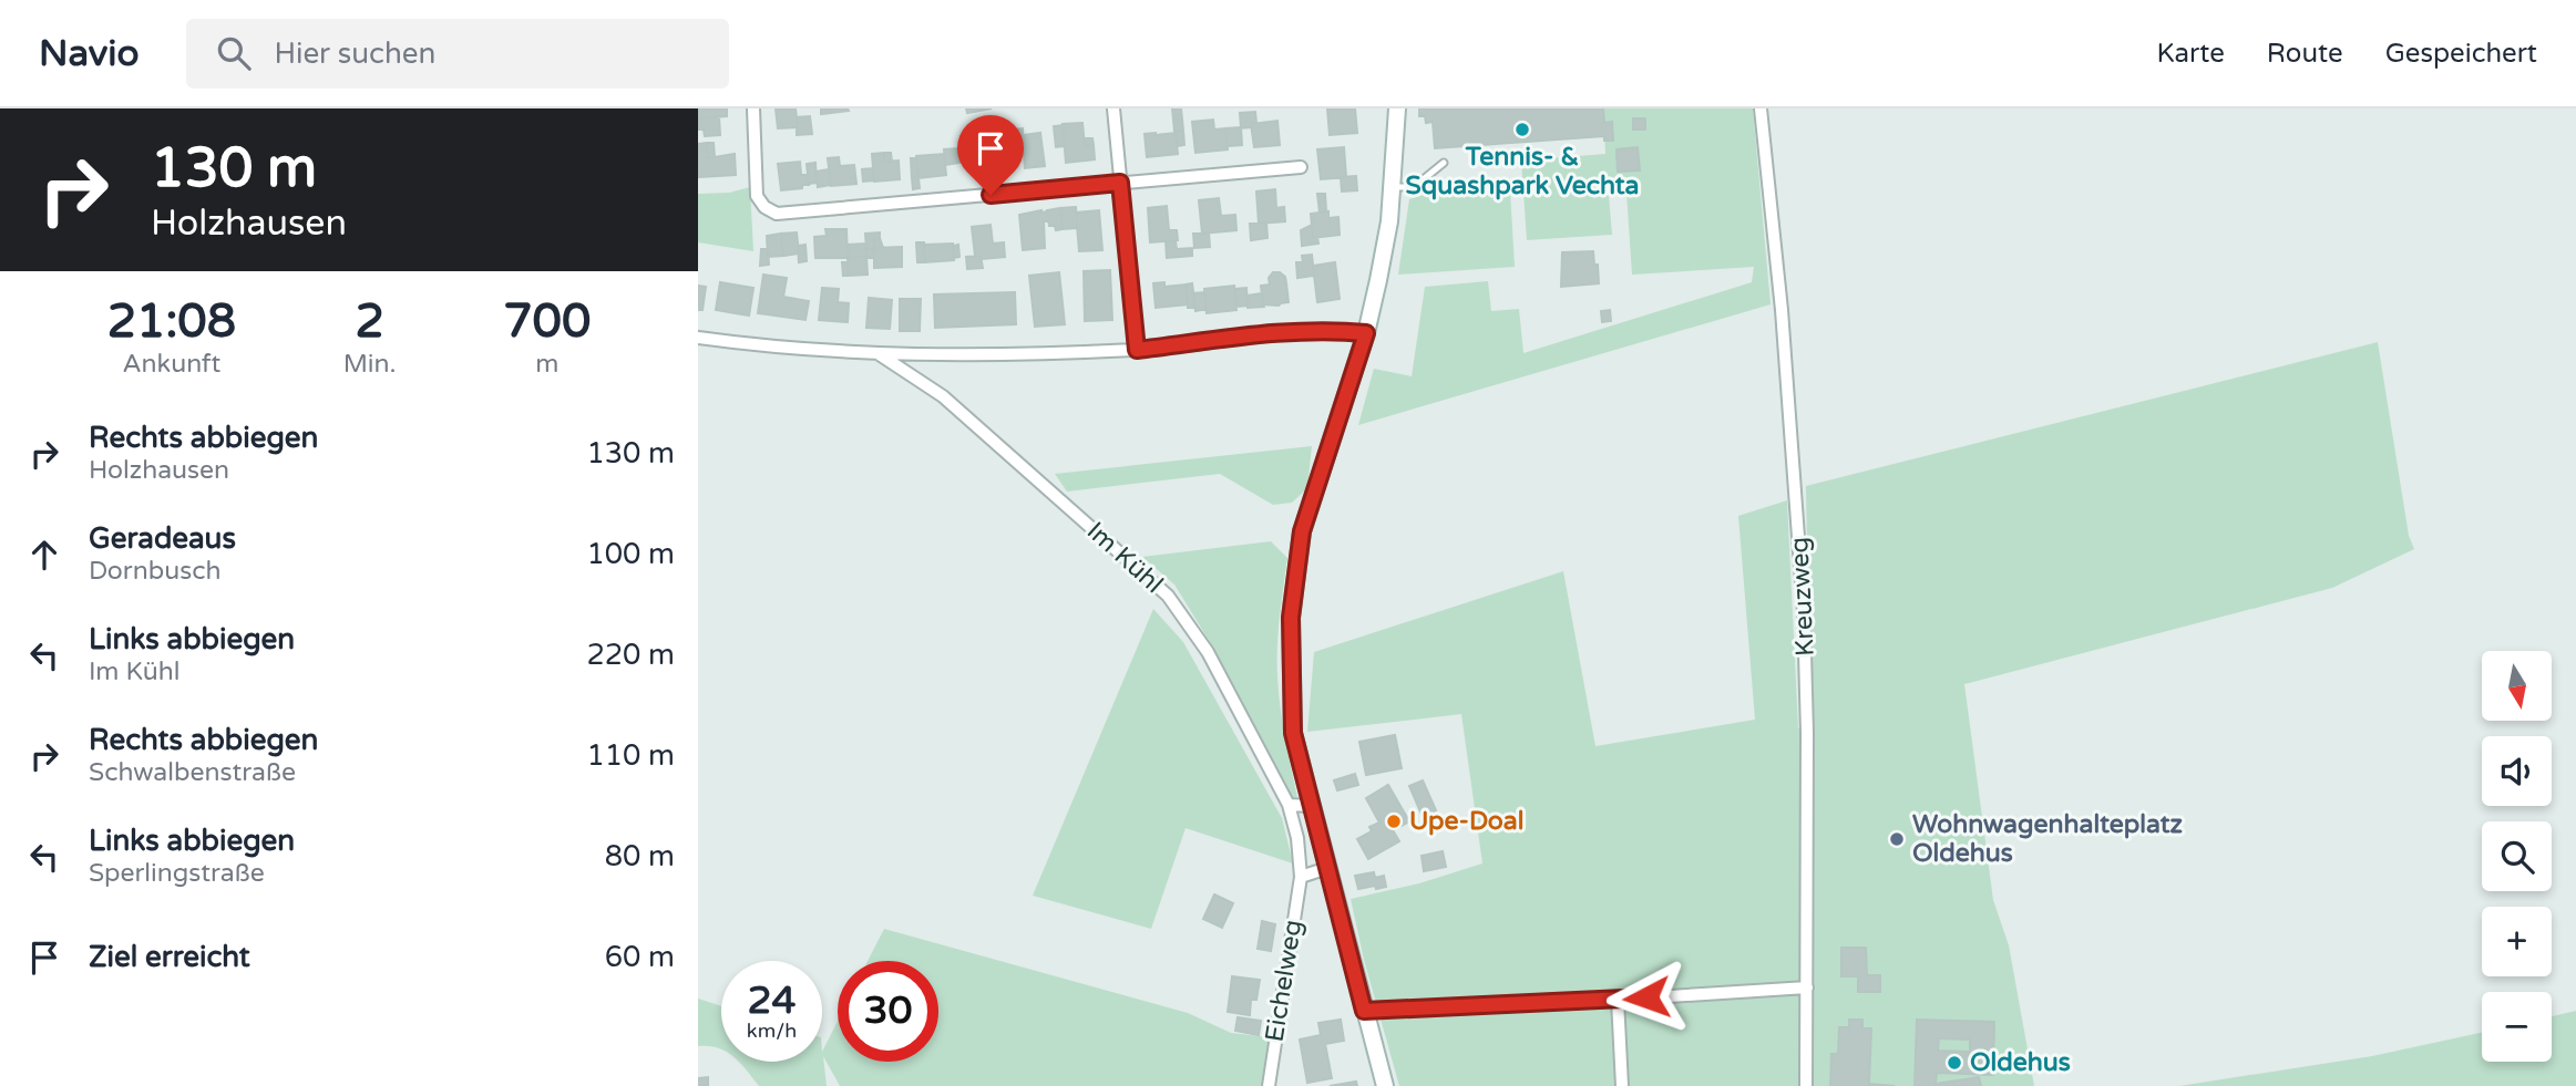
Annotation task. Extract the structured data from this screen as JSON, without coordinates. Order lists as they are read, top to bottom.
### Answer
{
  "streets": {
    "street": ["Im Kühl", "Kreuzweg", "Eichelweg"]
  },
  "crossings": [
    ["Im Kühl", "Eichelweg"]
  ],
  "places": [
    "Tennis- & Squashpark Vechta",
    "Upe-Doal",
    "Wohnwagenhalteplatz Oldehus",
    "Oldehus"
  ],
  "north": "bottom",
  "page": {
    "header": "Navio",
    "search": "Hier suchen",
    "nav": ["Karte", "Route", "Gespeichert"],
    "turn": ["130 m", "Holzhausen"],
    "eta": [
      "21:08",
      "Ankunft",
      "2",
      "Min.",
      "700",
      "m"
    ],
    "list": [
      {
        "name": "Rechts abbiegen",
        "note": "Holzhausen",
        "value": "130 m"
      },
      {
        "name": "Geradeaus",
        "note": "Dornbusch",
        "value": "100 m"
      },
      {
        "name": "Links abbiegen",
        "note": "Im Kühl",
        "value": "220 m"
      },
      {
        "name": "Rechts abbiegen",
        "note": "Schwalbenstraße",
        "value": "110 m"
      },
      {
        "name": "Links abbiegen",
        "note": "Sperlingstraße",
        "value": "80 m"
      },
      {
        "name": "Ziel erreicht",
        "value": "60 m"
      }
    ],
    "map_buttons": ["+", "−"],
    "speed": "24 km/h",
    "limit": "30"
  }
}
